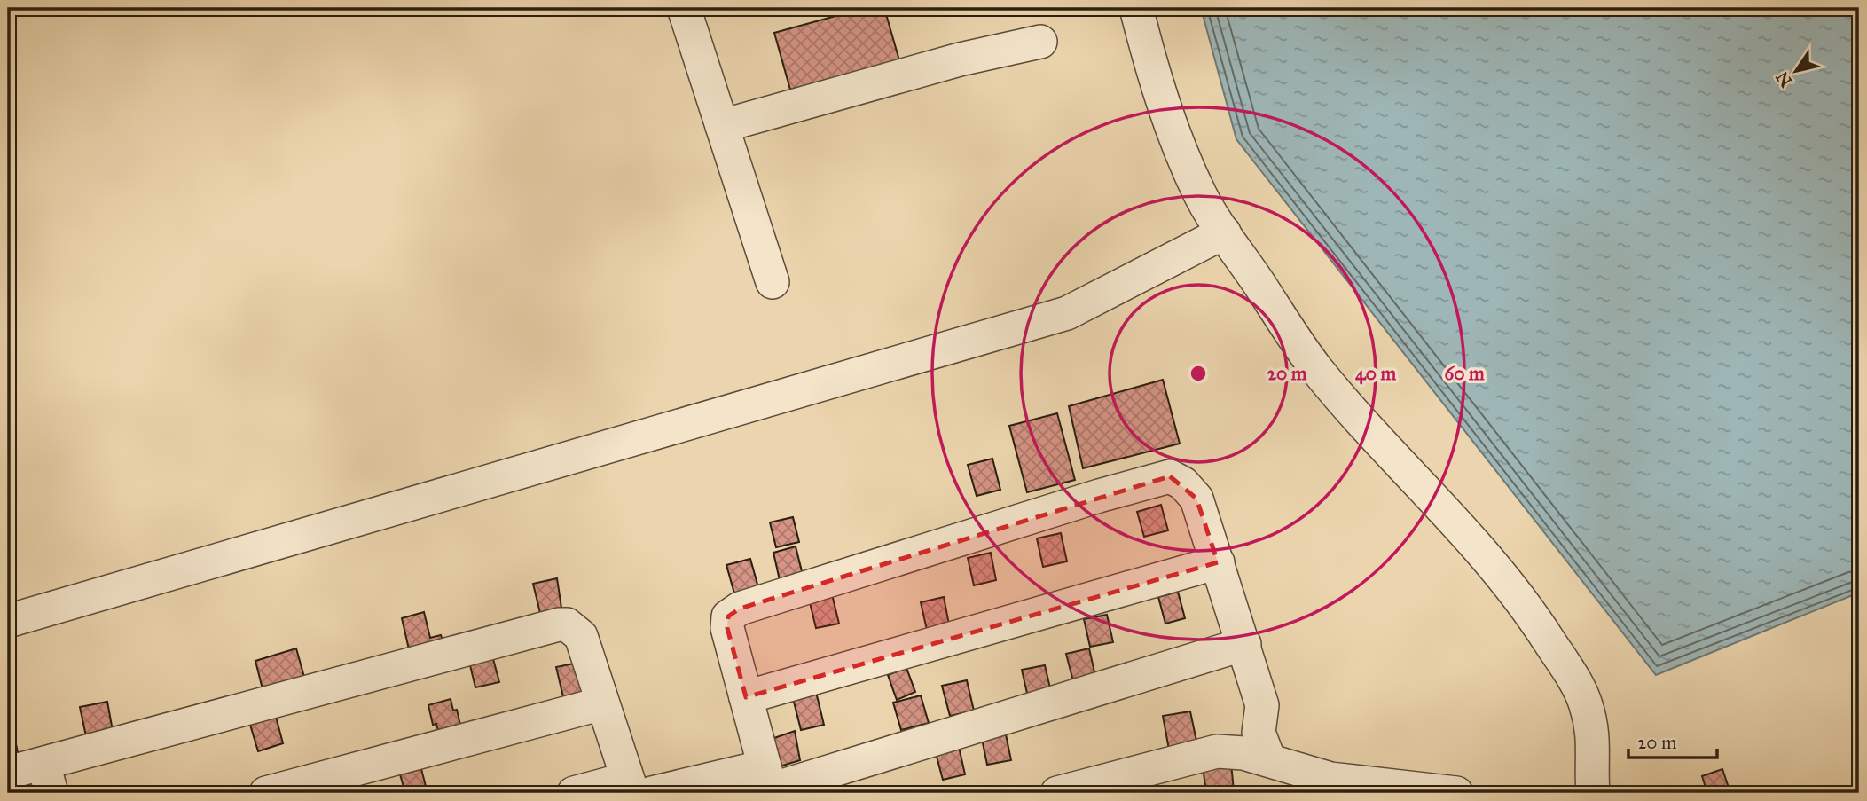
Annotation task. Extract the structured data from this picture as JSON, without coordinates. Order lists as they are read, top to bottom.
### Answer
{
  "scale_bar": "20 m",
  "north": "bottom left",
  "rings": ["20 m", "40 m", "60 m"]
}
